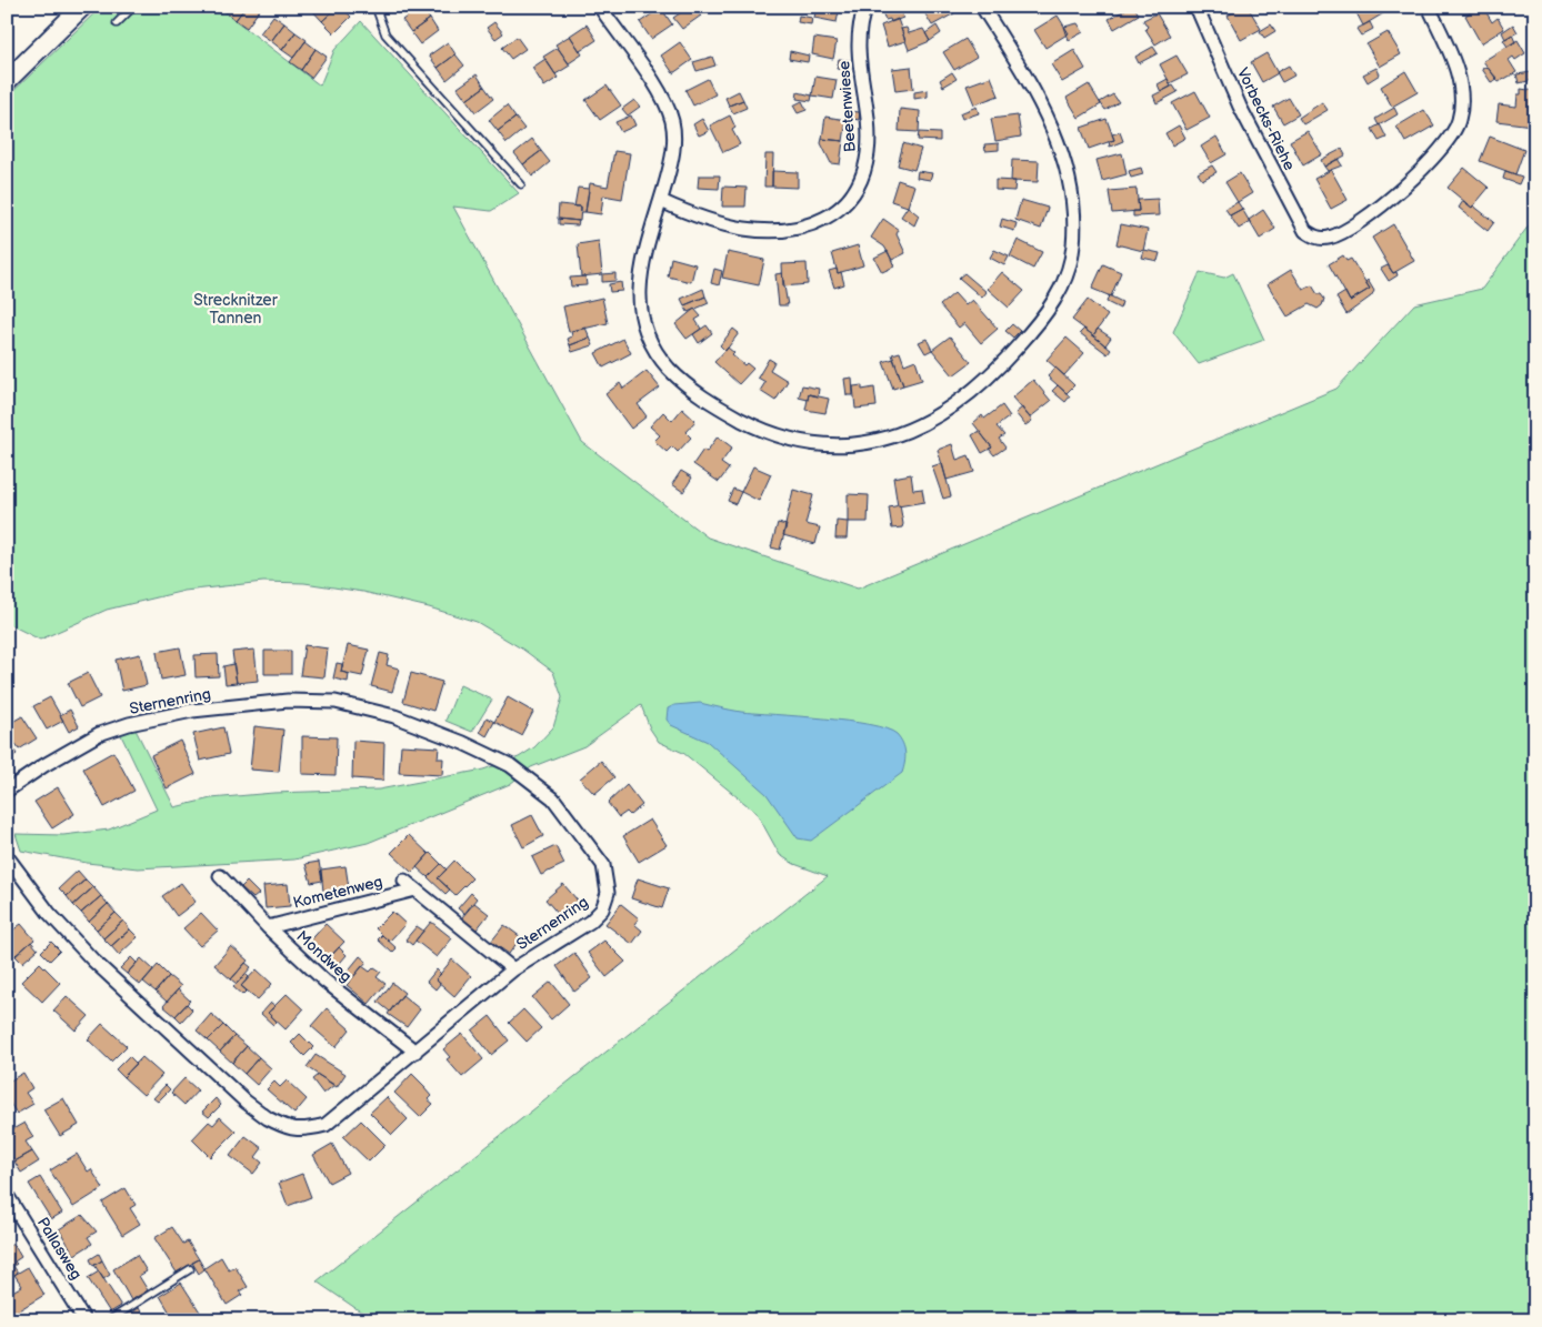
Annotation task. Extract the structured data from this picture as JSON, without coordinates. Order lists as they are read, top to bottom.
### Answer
{
  "streets": {
    "street": [
      "Beetenwiese",
      "Vorbecks-Riehe",
      "Sternenring",
      "Kometenweg",
      "Mondweg",
      "Pallasweg"
    ]
  },
  "crossings": [
    ["Sternenring", "Kometenweg"],
    ["Sternenring", "Mondweg"],
    ["Kometenweg", "Mondweg"]
  ],
  "parks": ["Strecknitzer Tannen"]
}
